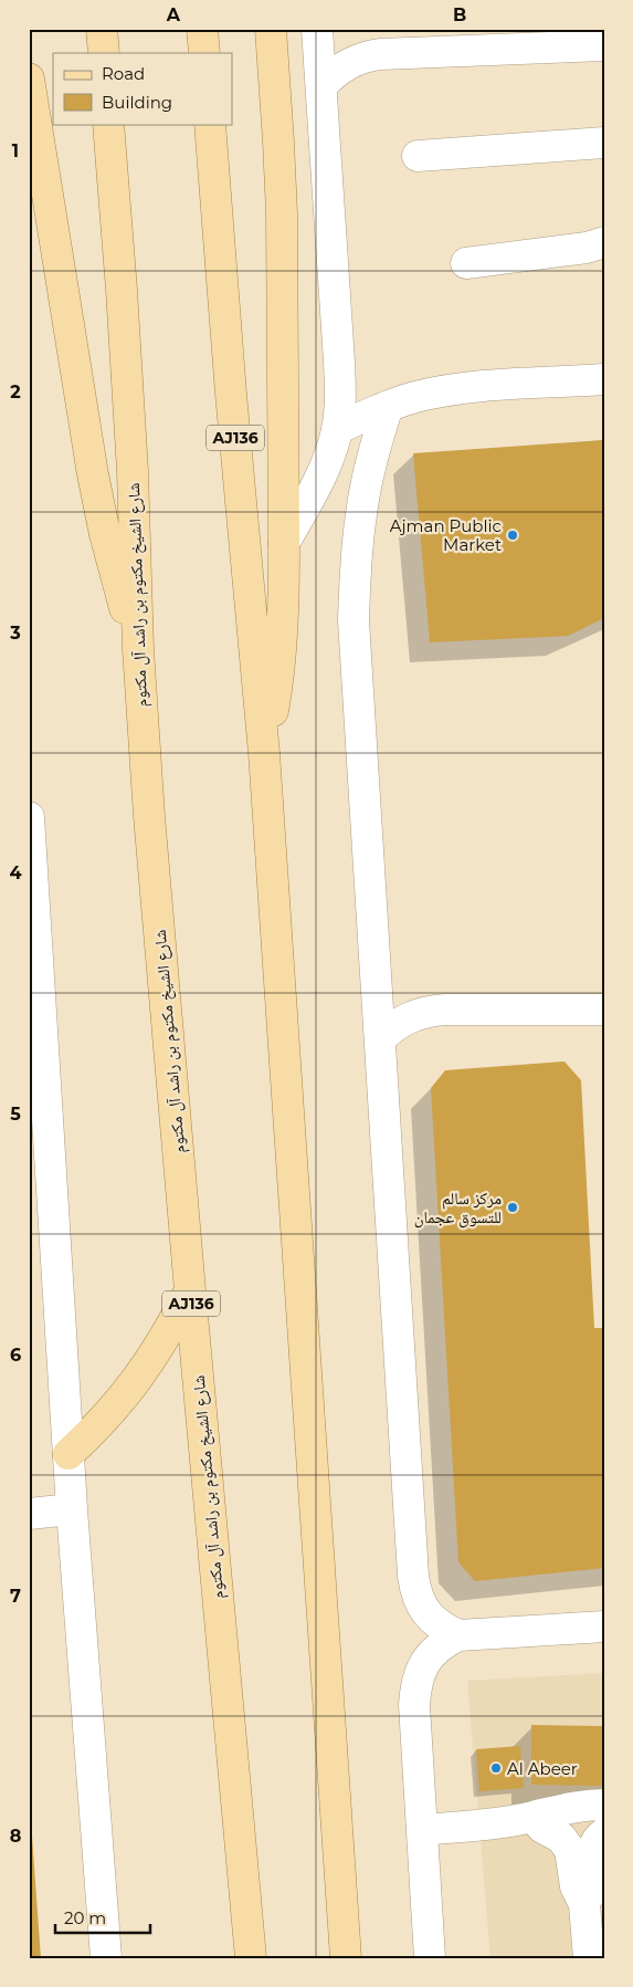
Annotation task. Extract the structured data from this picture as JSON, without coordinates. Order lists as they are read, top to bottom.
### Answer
{
  "streets": {
    "main road": ["AJ136", "شارع الشيخ مكتوم بن راشد آل مكتوم"]
  },
  "places": ["Ajman Public Market", "مركز سالم للتسوق عجمان", "Al Abeer"],
  "legend": ["Road", "Building"],
  "scale_bar": "20 m",
  "grid": {
    "columns": ["A", "B"],
    "rows": [
      "1",
      "2",
      "3",
      "4",
      "5",
      "6",
      "7",
      "8"
    ]
  }
}
